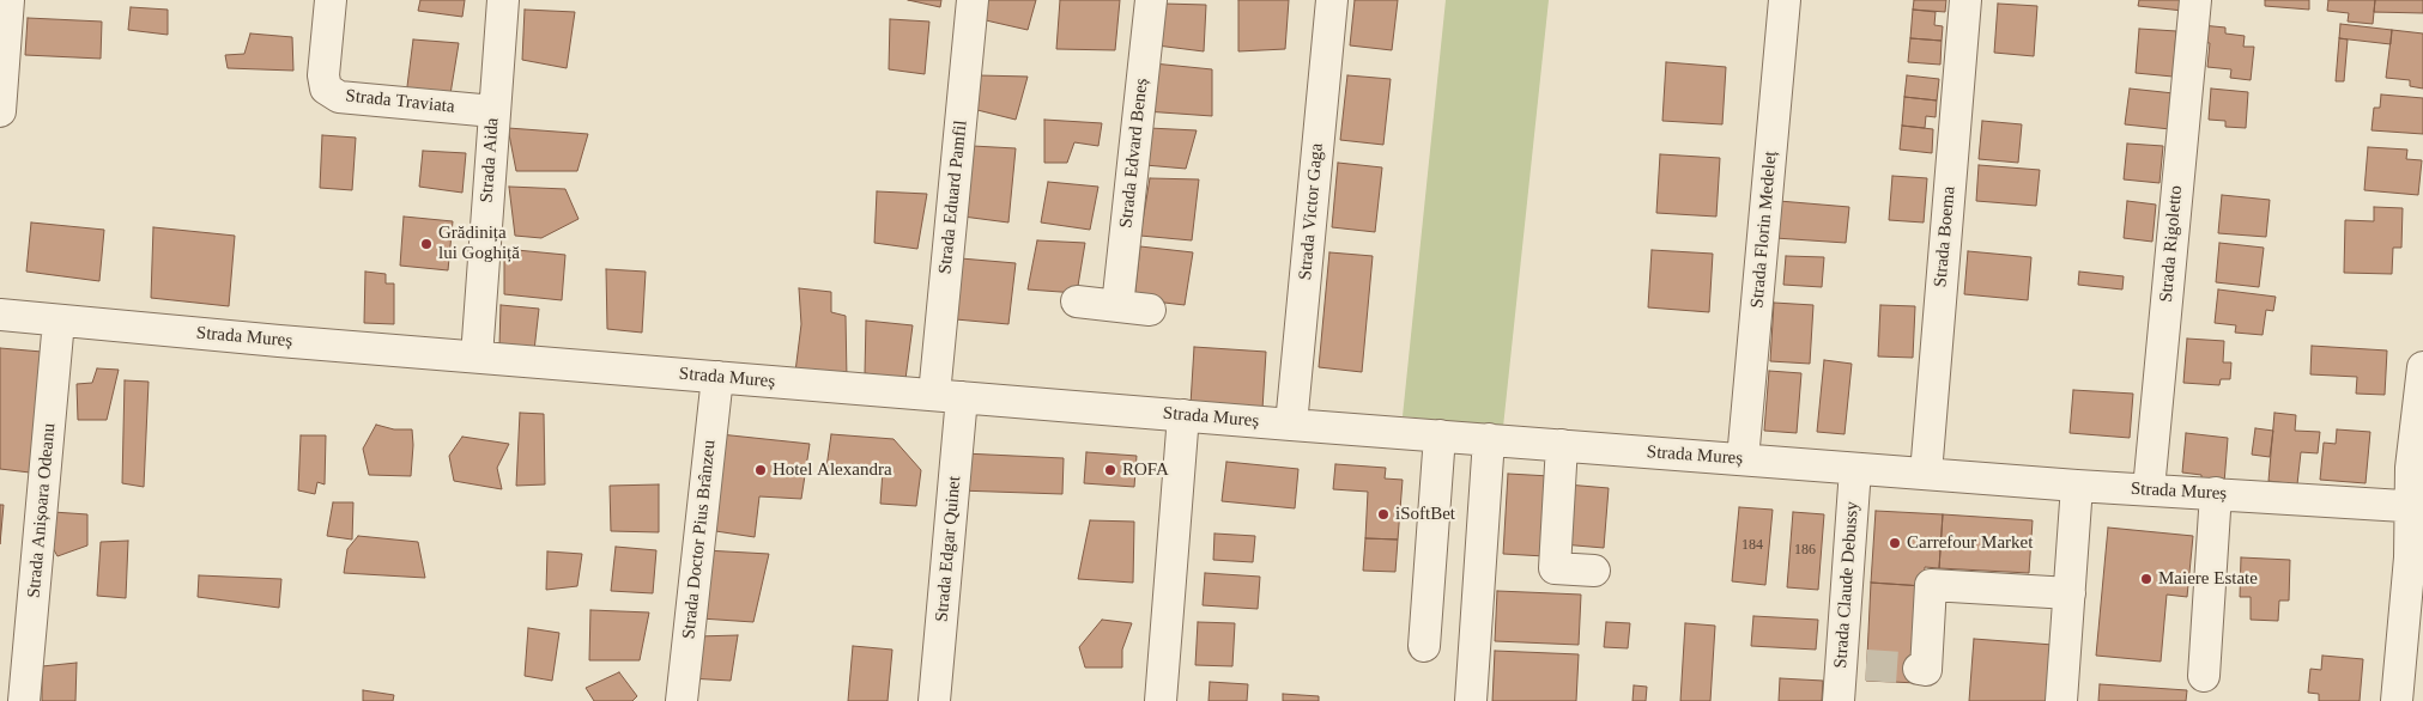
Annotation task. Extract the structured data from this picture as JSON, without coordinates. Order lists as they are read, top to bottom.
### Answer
{
  "streets": {
    "street": [
      "Strada Traviata",
      "Strada Edvard Beneș",
      "Strada Aida",
      "Strada Eduard Pamfil",
      "Strada Victor Gaga",
      "Strada Florin Medeleț",
      "Strada Boema",
      "Strada Rigoletto",
      "Strada Mureș",
      "Strada Anișoara Odeanu",
      "Strada Doctor Pius Brânzeu",
      "Strada Edgar Quinet",
      "Strada Claude Debussy"
    ]
  },
  "crossings": [
    ["Strada Traviata", "Strada Aida"],
    ["Strada Aida", "Strada Mureș"],
    ["Strada Eduard Pamfil", "Strada Mureș"],
    ["Strada Eduard Pamfil", "Strada Edgar Quinet"],
    ["Strada Victor Gaga", "Strada Mureș"],
    ["Strada Florin Medeleț", "Strada Mureș"],
    ["Strada Boema", "Strada Mureș"],
    ["Strada Rigoletto", "Strada Mureș"],
    ["Strada Mureș", "Strada Anișoara Odeanu"],
    ["Strada Mureș", "Strada Doctor Pius Brânzeu"],
    ["Strada Mureș", "Strada Edgar Quinet"],
    ["Strada Mureș", "Strada Claude Debussy"]
  ],
  "places": [
    "Grădinița lui Goghiță",
    "Hotel Alexandra",
    "ROFA",
    "iSoftBet",
    "Carrefour Market",
    "Maiere Estate"
  ],
  "house_numbers": ["184", "186"]
}
